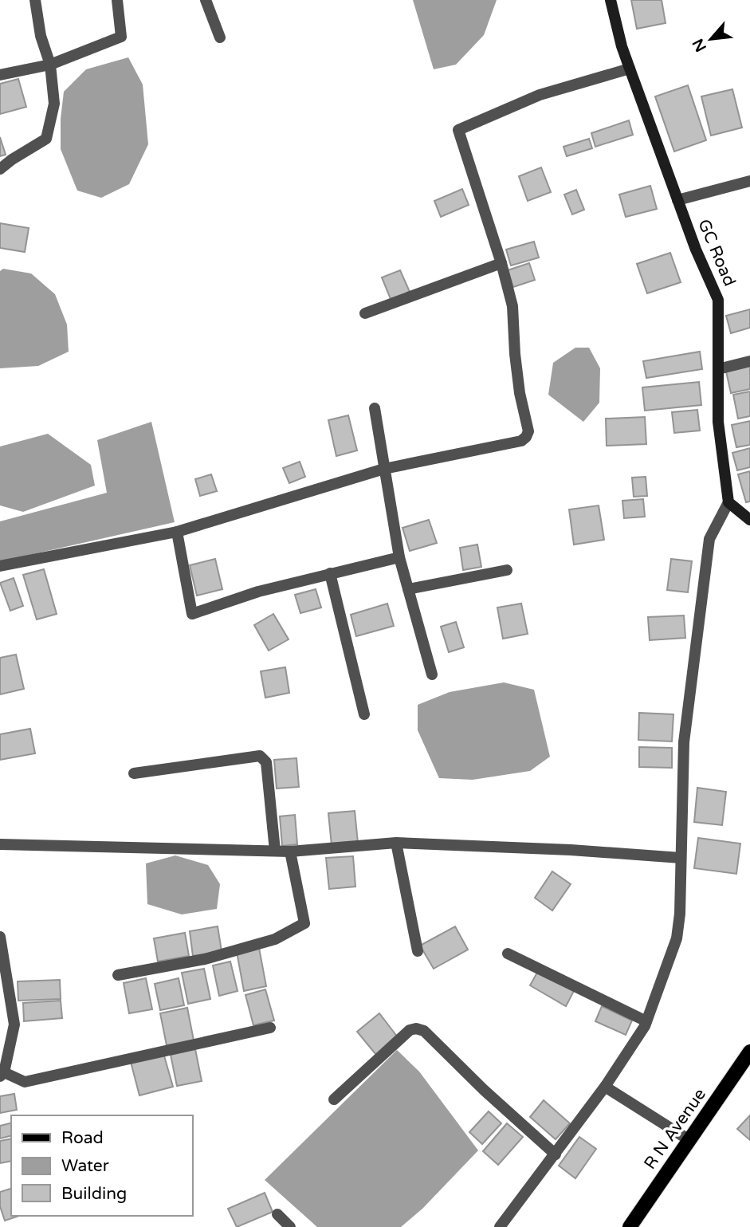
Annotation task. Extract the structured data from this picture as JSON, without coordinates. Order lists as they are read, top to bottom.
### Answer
{
  "streets": {
    "main road": ["R N Avenue"],
    "street": ["GC Road"]
  },
  "legend": ["Road", "Water", "Building"],
  "north": "bottom left"
}
